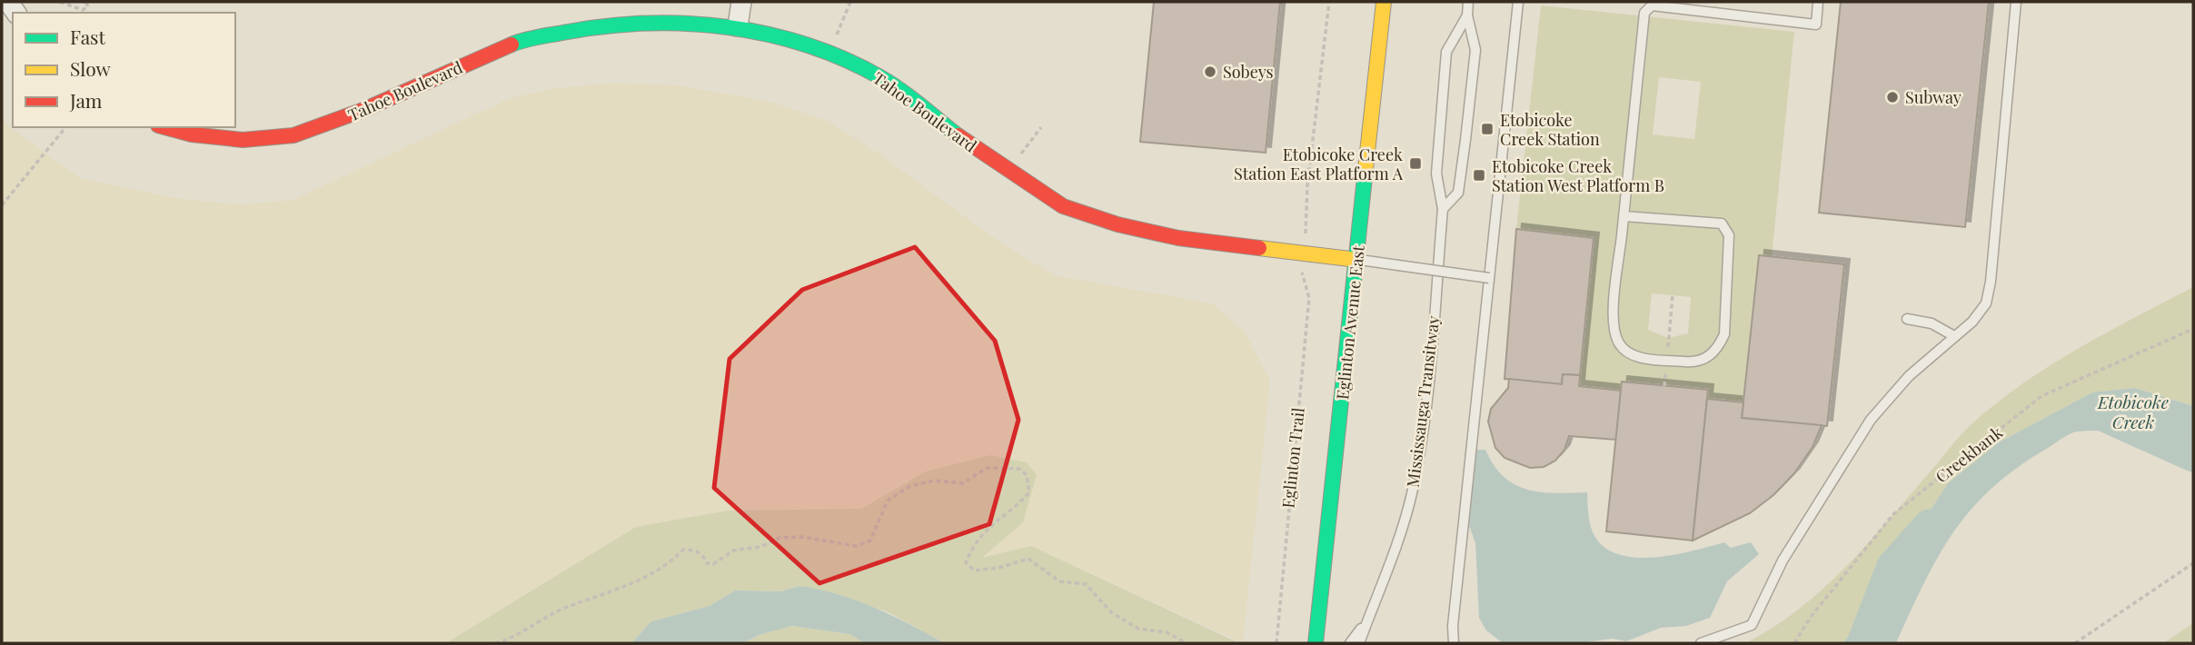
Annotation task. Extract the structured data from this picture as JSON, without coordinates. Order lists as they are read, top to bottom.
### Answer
{
  "streets": {
    "street": ["Tahoe Boulevard", "Eglinton Avenue East"],
    "lane": ["Mississauga Transitway"],
    "path": ["Creekbank", "Eglinton Trail"]
  },
  "crossings": [
    ["Tahoe Boulevard", "Eglinton Avenue East"]
  ],
  "water": ["Etobicoke Creek"],
  "places": {
    "other": ["Sobeys", "Subway"],
    "transit": ["Etobicoke Creek Station", "Etobicoke Creek Station East Platform A", "Etobicoke Creek Station West Platform B"]
  },
  "legend": ["Fast", "Slow", "Jam"]
}
